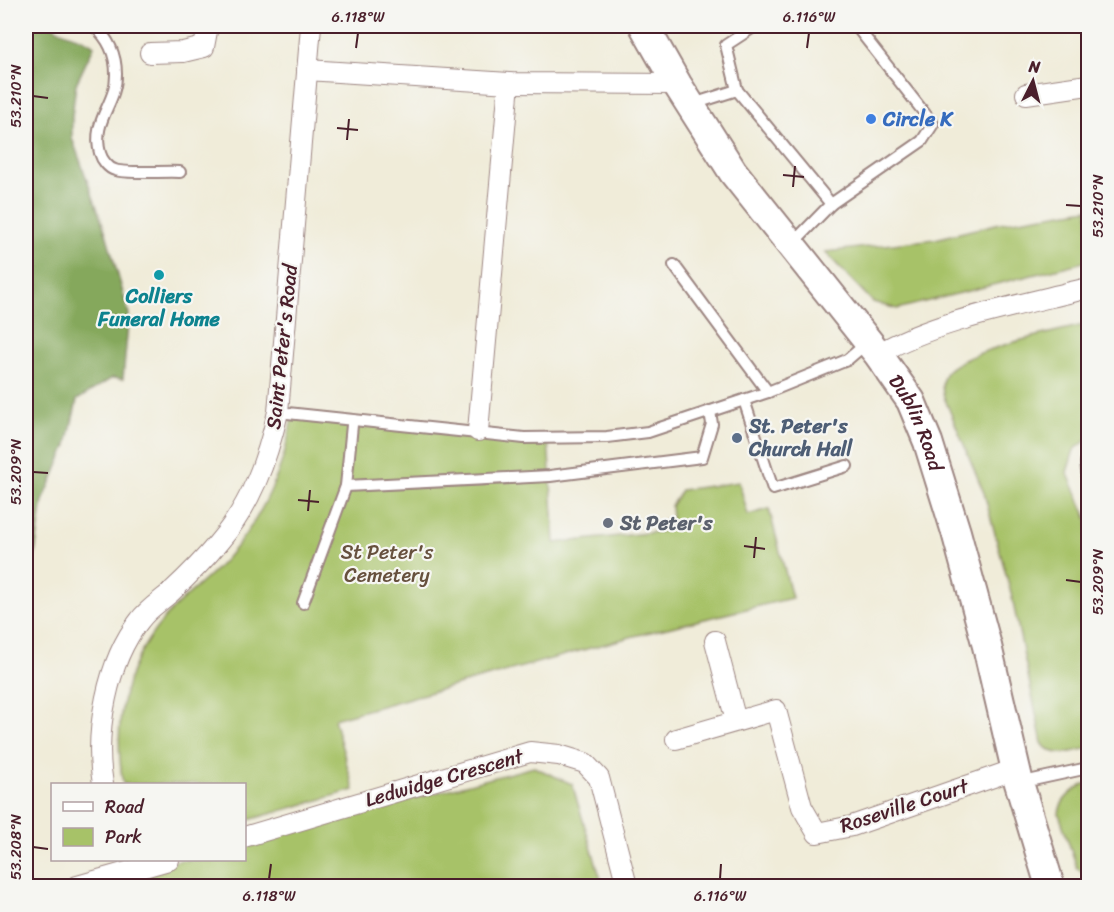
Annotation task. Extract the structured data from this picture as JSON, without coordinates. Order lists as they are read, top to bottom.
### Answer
{
  "streets": {
    "main road": ["Dublin Road"],
    "street": ["Saint Peter's Road", "Ledwidge Crescent", "Roseville Court"]
  },
  "crossings": [
    ["Dublin Road", "Roseville Court"]
  ],
  "parks": ["St Peter's Cemetery"],
  "places": [
    "Circle K",
    "Colliers Funeral Home",
    "St. Peter's Church Hall",
    "St Peter's"
  ],
  "legend": ["Road", "Park"],
  "north": "top",
  "coordinates": [
    "6.118°W",
    "6.116°W",
    "53.210°N",
    "53.209°N",
    "53.208°N"
  ]
}
